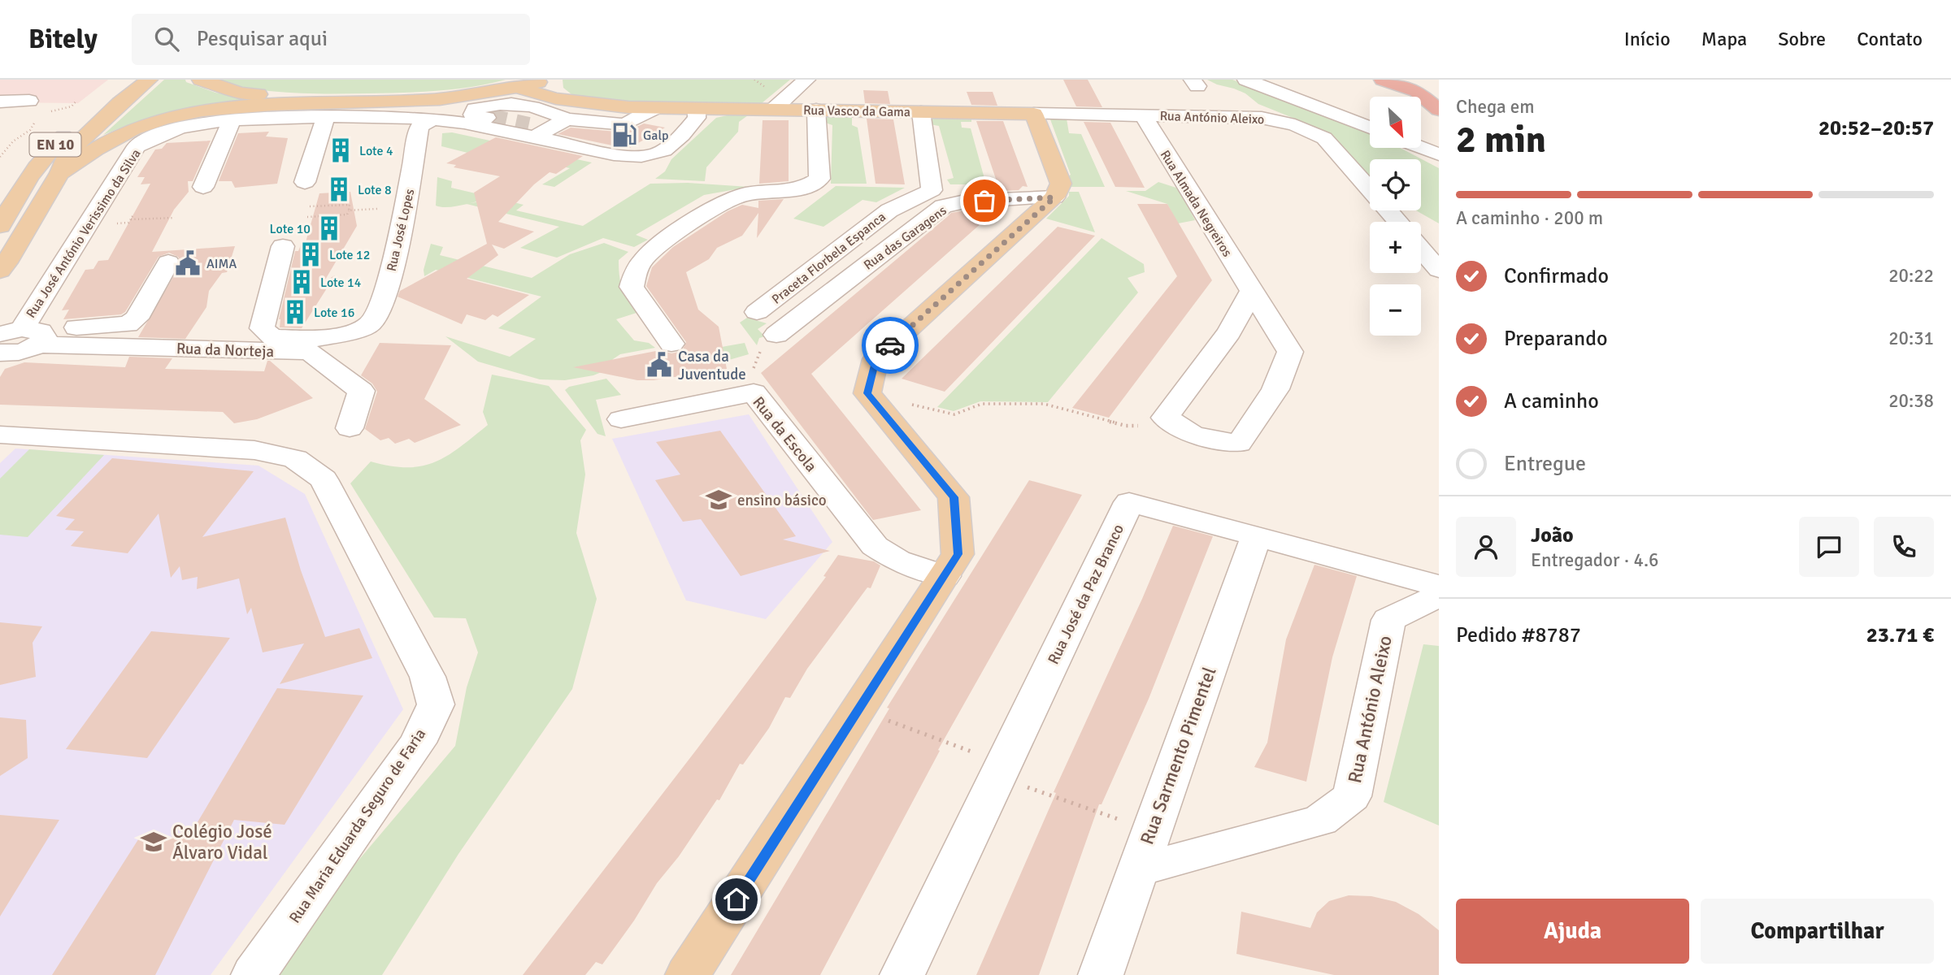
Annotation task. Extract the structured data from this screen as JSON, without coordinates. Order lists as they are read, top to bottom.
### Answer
{
  "streets": {
    "main road": ["Rua Vasco da Gama", "EN 10"],
    "street": [
      "Rua António Aleixo",
      "Rua Almada Negreiros",
      "Rua José Lopes",
      "Rua José António Verissimo da Silva",
      "Rua das Garagens",
      "Praceta Florbela Espanca",
      "Rua da Norteja",
      "Rua da Escola",
      "Rua José da Paz Branco",
      "Rua Sarmento Pimentel",
      "Rua Maria Eduarda Seguro de Faria"
    ]
  },
  "crossings": [
    ["Rua Vasco da Gama", "Rua António Aleixo"],
    ["Rua Vasco da Gama", "Rua Almada Negreiros"],
    ["Rua Vasco da Gama", "Rua José António Verissimo da Silva"],
    ["Rua Vasco da Gama", "Praceta Florbela Espanca"],
    ["Rua António Aleixo", "Rua Almada Negreiros"],
    ["Rua António Aleixo", "Rua Sarmento Pimentel"],
    ["Rua José Lopes", "Rua José António Verissimo da Silva"],
    ["Rua José António Verissimo da Silva", "Rua da Norteja"],
    ["Rua José da Paz Branco", "Rua Sarmento Pimentel"]
  ],
  "places": {
    "fuel station": ["Galp"],
    "building": [
      "Lote 4",
      "Lote 8",
      "Lote 10",
      "Lote 12",
      "Lote 14",
      "Lote 16"
    ],
    "public building": ["AIMA", "Casa da Juventude"],
    "school or university": ["ensino básico", "Colégio José Álvaro Vidal"]
  },
  "north": "bottom right",
  "page": {
    "header": "Bitely",
    "search": "Pesquisar aqui",
    "nav": [
      "Início",
      "Mapa",
      "Sobre",
      "Contato"
    ],
    "heading": ["2 min", "Chega em", "20:52–20:57"],
    "panel": [
      "João",
      "Entregador · 4.6",
      "Pedido #8787",
      "23.71 €"
    ],
    "map_buttons": ["+", "−"],
    "bar": "A caminho · 200 m",
    "list": [
      ["Confirmado", "20:22"],
      ["Preparando", "20:31"],
      ["A caminho", "20:38"],
      "Entregue"
    ],
    "buttons": ["Ajuda", "Compartilhar"]
  }
}
